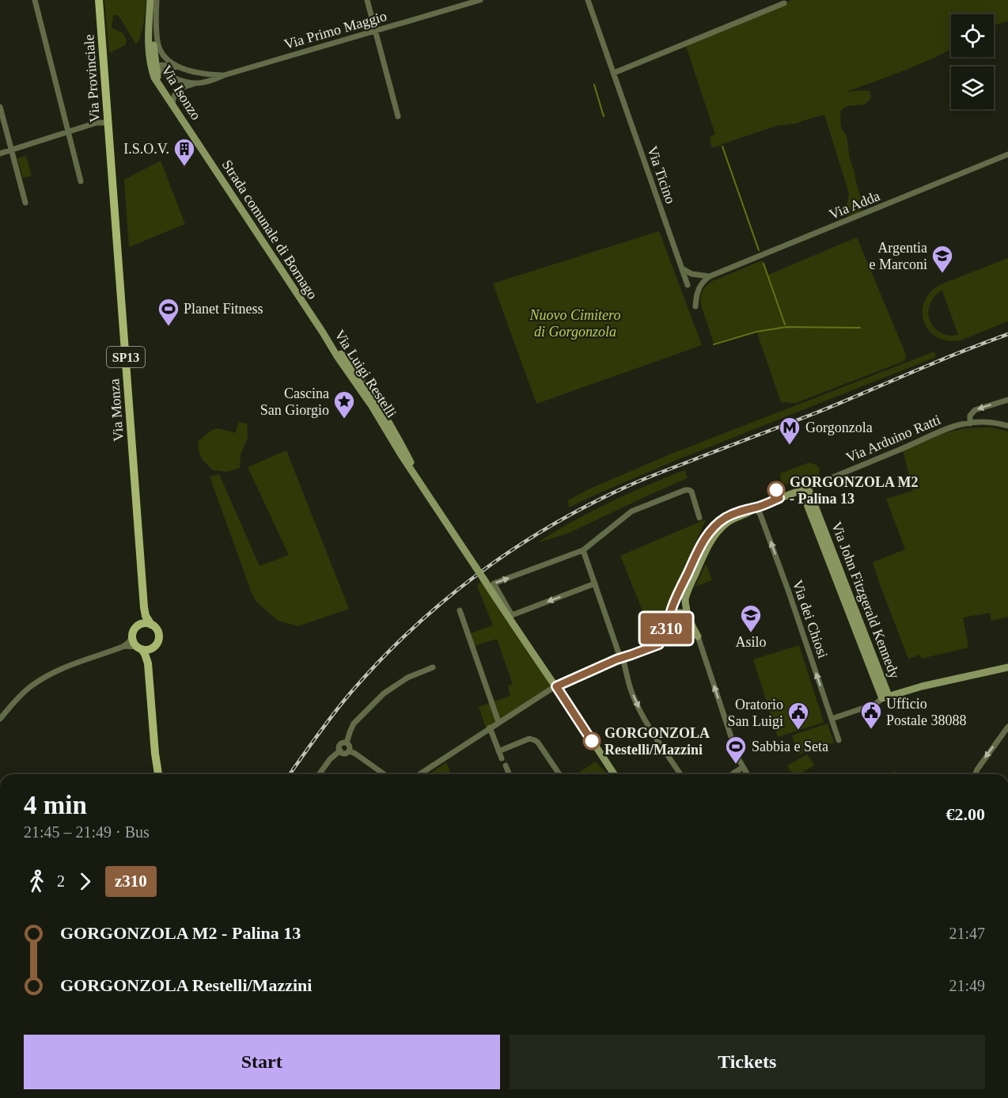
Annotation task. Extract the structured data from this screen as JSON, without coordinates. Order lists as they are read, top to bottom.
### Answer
{
  "streets": {
    "main road": ["Via Provinciale", "SP13", "Via Monza"],
    "street": [
      "Via Primo Maggio",
      "Via Isonzo",
      "Via Ticino",
      "Via Adda",
      "Strada comunale di Bornago",
      "Via Luigi Restelli",
      "Via Arduino Ratti",
      "Via John Fitzgerald Kennedy",
      "Via dei Chiosi"
    ]
  },
  "crossings": [
    ["Via Primo Maggio", "Via Isonzo"],
    ["Via Provinciale", "Via Monza"],
    ["Via Isonzo", "Strada comunale di Bornago"],
    ["Via Ticino", "Via Adda"],
    ["Strada comunale di Bornago", "Via Luigi Restelli"],
    ["Via Arduino Ratti", "Via John Fitzgerald Kennedy"]
  ],
  "one_way": ["Via dei Chiosi"],
  "parks": ["Nuovo Cimitero di Gorgonzola"],
  "places": {
    "building": ["I.S.O.V."],
    "school or university": ["Argentia e Marconi", "Asilo"],
    "sports": ["Planet Fitness", "Sabbia e Seta"],
    "place": ["Cascina San Giorgio"],
    "metro station": ["Gorgonzola"],
    "other": ["GORGONZOLA M2 - Palina 13", "GORGONZOLA Restelli/Mazzini"],
    "public building": ["Ufficio Postale 38088", "Oratorio San Luigi"]
  },
  "lines": ["bus line z310"],
  "page": {
    "on_map": "z310",
    "heading": ["4 min", "21:45 – 21:49 · Bus", "€2.00"],
    "legs": ["2", "z310"],
    "list": [
      {
        "name": "GORGONZOLA M2 - Palina 13",
        "value": "21:47"
      },
      {
        "name": "GORGONZOLA Restelli/Mazzini",
        "value": "21:49"
      }
    ],
    "buttons": ["Start", "Tickets"]
  }
}
